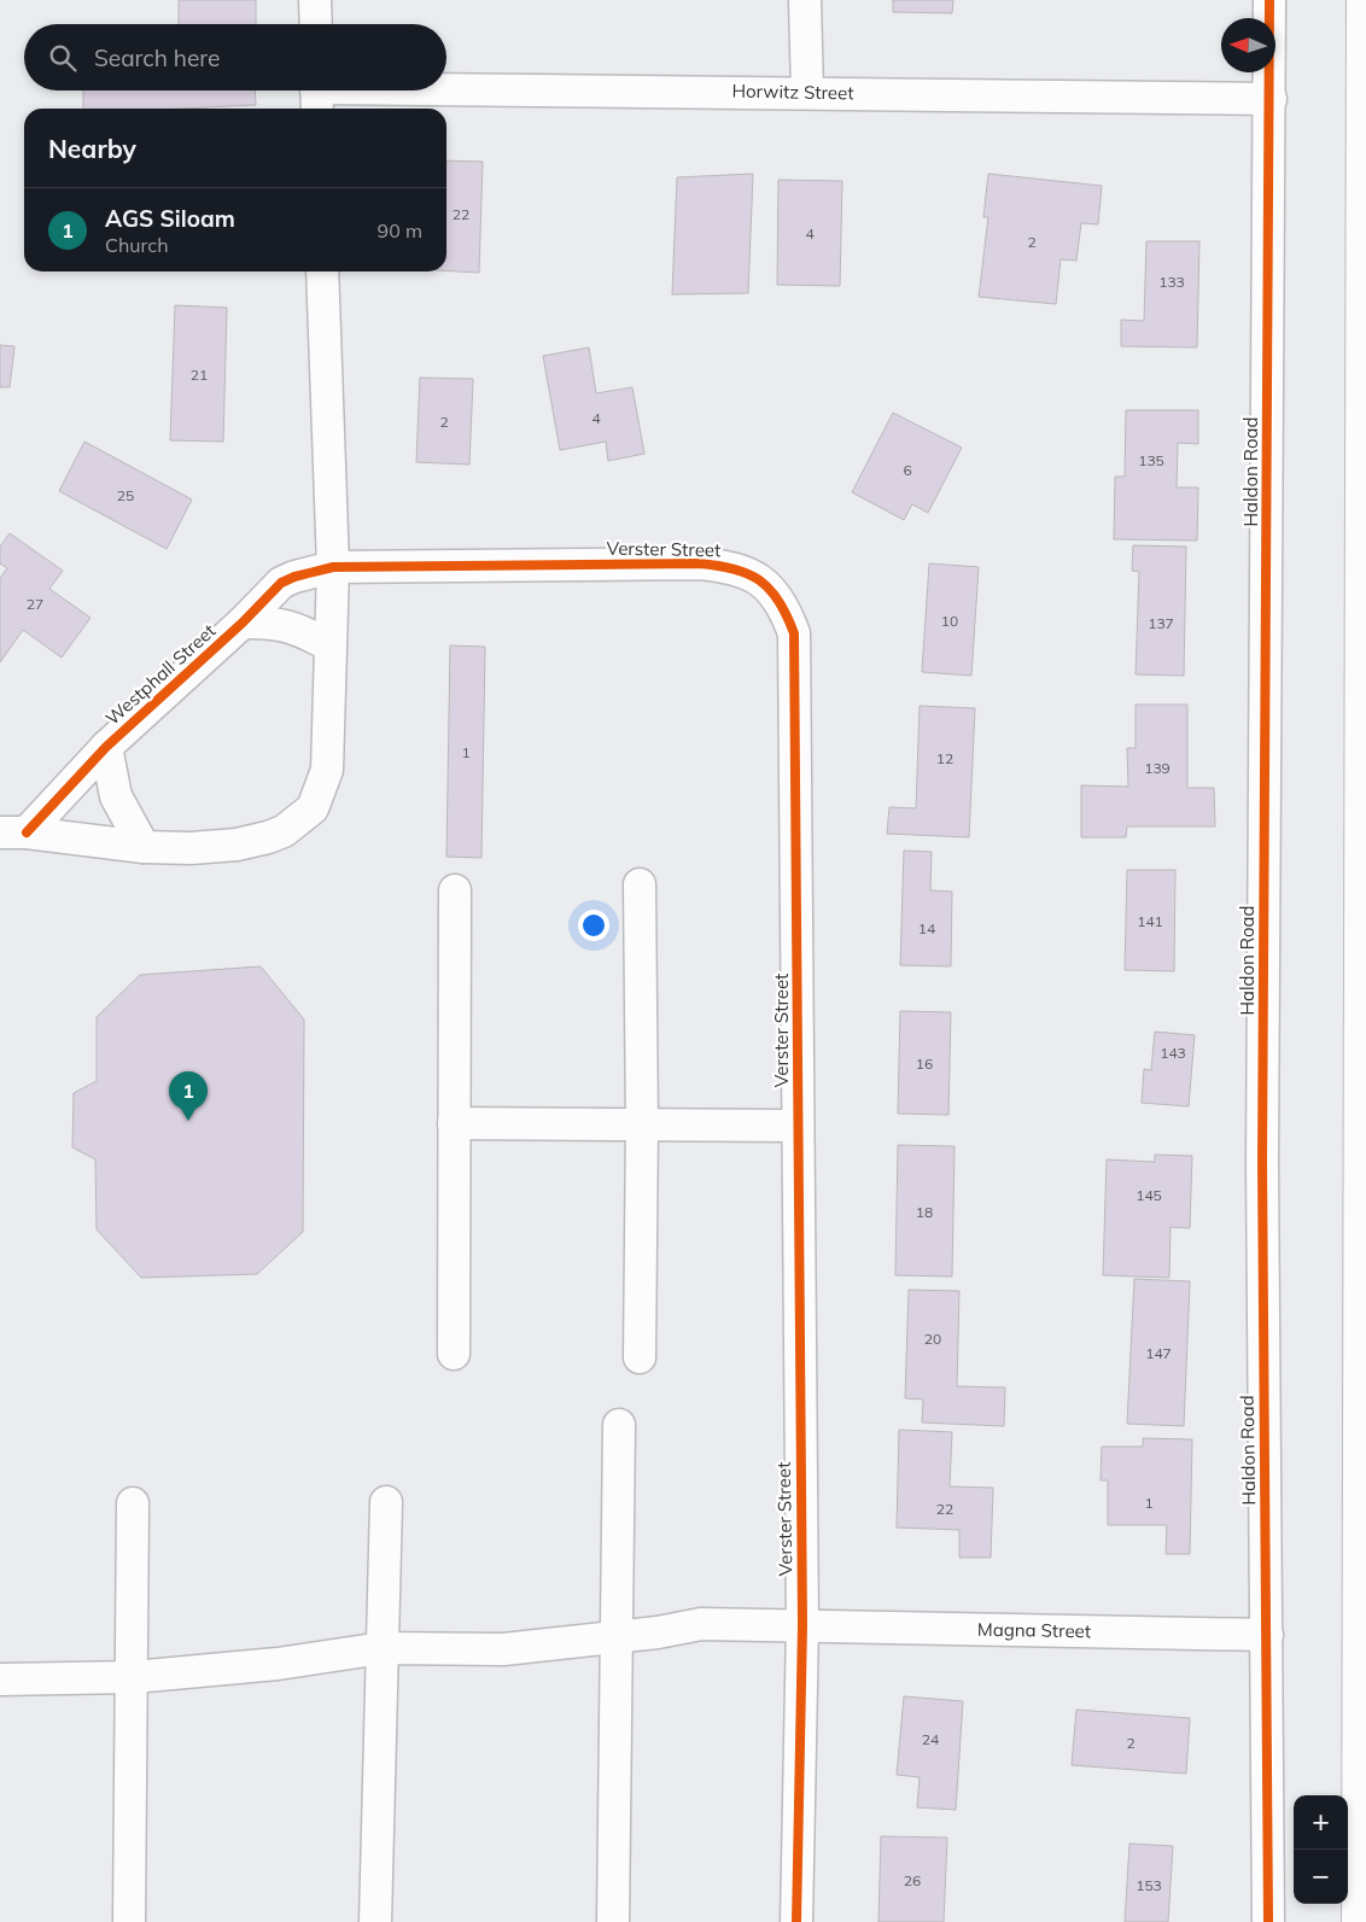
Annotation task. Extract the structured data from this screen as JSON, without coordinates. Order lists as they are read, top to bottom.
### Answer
{
  "streets": {
    "street": [
      "Horwitz Street",
      "Haldon Road",
      "Verster Street",
      "Westphall Street",
      "Magna Street"
    ]
  },
  "crossings": [
    ["Horwitz Street", "Haldon Road"],
    ["Haldon Road", "Magna Street"],
    ["Verster Street", "Westphall Street"],
    ["Verster Street", "Magna Street"]
  ],
  "house_numbers": [
    "22",
    "4",
    "2",
    "133",
    "21",
    "4",
    "2",
    "135",
    "6",
    "25",
    "27",
    "10",
    "137",
    "1",
    "12",
    "139",
    "141",
    "14",
    "143",
    "16",
    "145",
    "18",
    "20",
    "147",
    "1",
    "22",
    "24",
    "2",
    "26",
    "153"
  ],
  "north": "left",
  "page": {
    "search": "Search here",
    "heading": "Nearby",
    "list": [
      {
        "mark": "1",
        "name": "AGS Siloam",
        "note": "Church",
        "value": "90 m"
      }
    ],
    "pins": "1",
    "map_buttons": ["+", "−"]
  }
}
